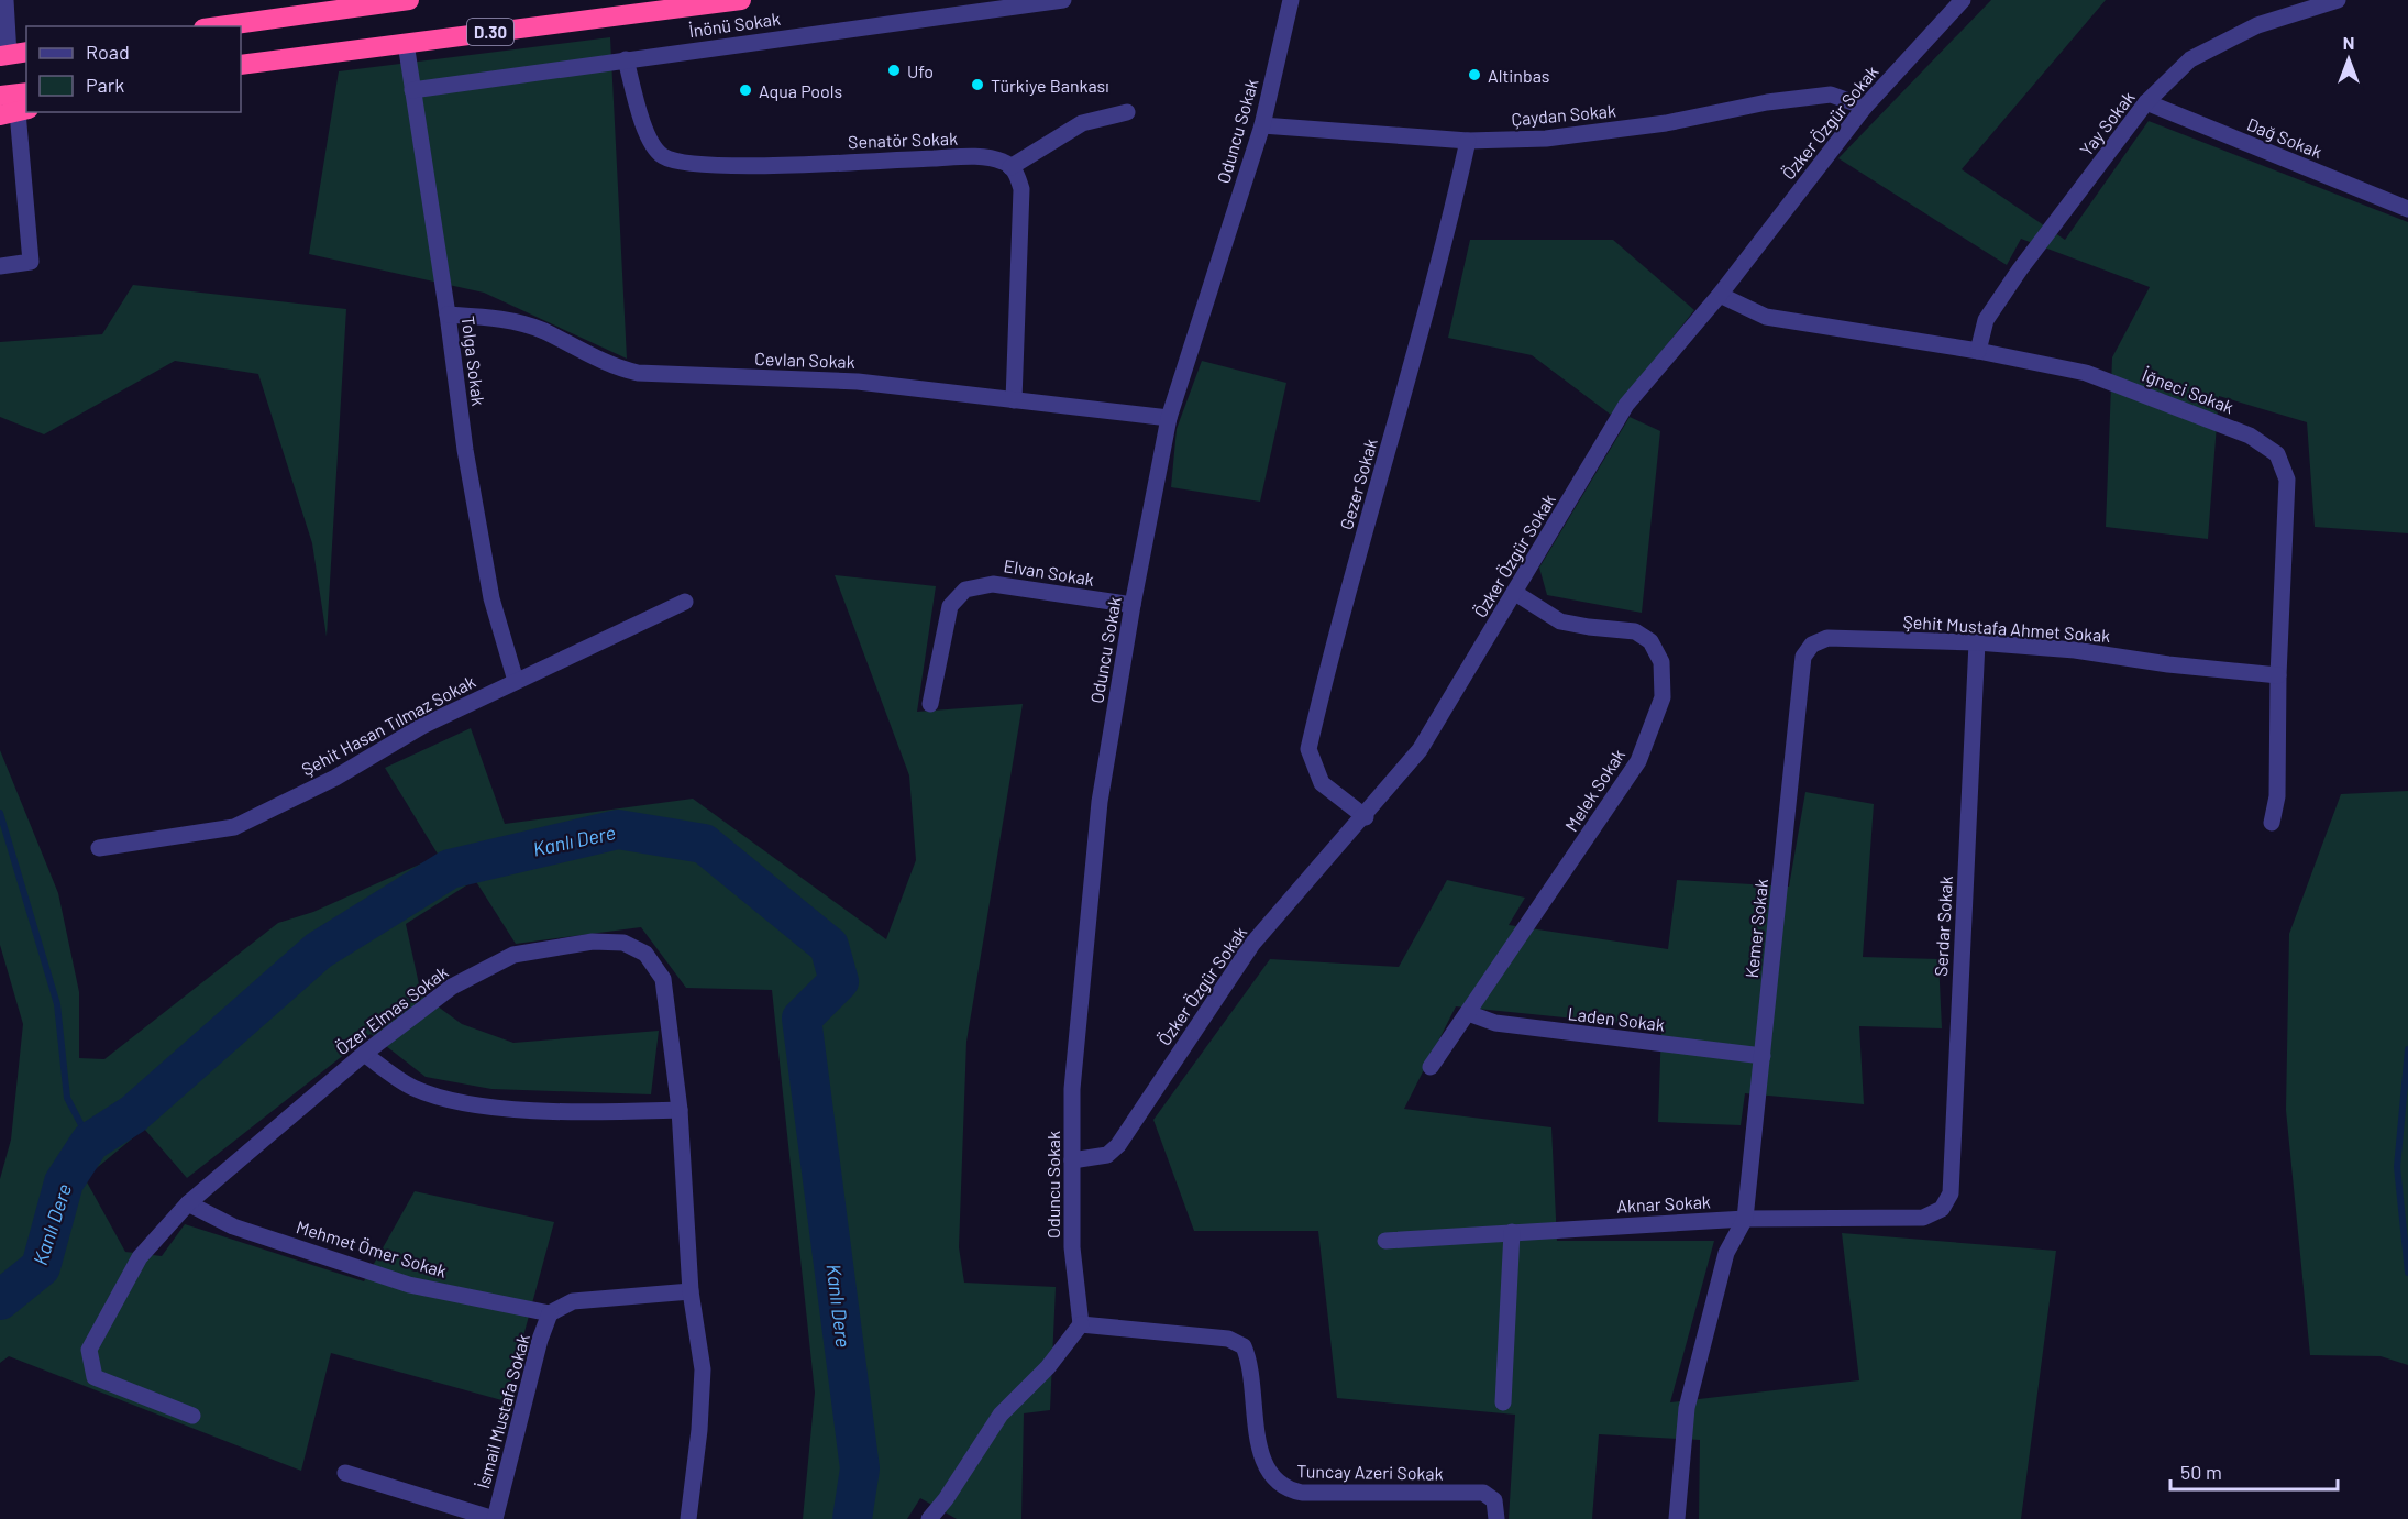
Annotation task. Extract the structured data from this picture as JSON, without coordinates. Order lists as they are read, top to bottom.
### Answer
{
  "streets": {
    "highway": ["D.30"],
    "street": [
      "İnönü Sokak",
      "Çaydan Sokak",
      "Özker Özgür Sokak",
      "Yay Sokak",
      "Oduncu Sokak",
      "Dağ Sokak",
      "Senatör Sokak",
      "Cevlan Sokak",
      "Tolga Sokak",
      "İğneci Sokak",
      "Gezer Sokak",
      "Elvan Sokak",
      "Şehit Mustafa Ahmet Sokak",
      "Şehit Hasan Tılmaz Sokak",
      "Melek Sokak",
      "Serdar Sokak",
      "Kemer Sokak",
      "Özer Elmas Sokak",
      "Laden Sokak",
      "Aknar Sokak",
      "Mehmet Ömer Sokak",
      "İsmail Mustafa Sokak",
      "Tuncay Azeri Sokak"
    ]
  },
  "crossings": [
    ["İnönü Sokak", "Senatör Sokak"],
    ["İnönü Sokak", "Tolga Sokak"],
    ["D.30", "Tolga Sokak"],
    ["Çaydan Sokak", "Özker Özgür Sokak"],
    ["Çaydan Sokak", "Oduncu Sokak"],
    ["Çaydan Sokak", "Gezer Sokak"],
    ["Özker Özgür Sokak", "Oduncu Sokak"],
    ["Özker Özgür Sokak", "İğneci Sokak"],
    ["Özker Özgür Sokak", "Gezer Sokak"],
    ["Özker Özgür Sokak", "Melek Sokak"],
    ["Yay Sokak", "Dağ Sokak"],
    ["Yay Sokak", "İğneci Sokak"],
    ["Oduncu Sokak", "Cevlan Sokak"],
    ["Oduncu Sokak", "Elvan Sokak"],
    ["Oduncu Sokak", "Tuncay Azeri Sokak"],
    ["Cevlan Sokak", "Tolga Sokak"],
    ["Tolga Sokak", "Şehit Hasan Tılmaz Sokak"],
    ["İğneci Sokak", "Şehit Mustafa Ahmet Sokak"],
    ["Şehit Mustafa Ahmet Sokak", "Serdar Sokak"],
    ["Şehit Mustafa Ahmet Sokak", "Kemer Sokak"],
    ["Melek Sokak", "Laden Sokak"],
    ["Serdar Sokak", "Aknar Sokak"],
    ["Kemer Sokak", "Laden Sokak"],
    ["Kemer Sokak", "Aknar Sokak"],
    ["Özer Elmas Sokak", "Mehmet Ömer Sokak"],
    ["Mehmet Ömer Sokak", "İsmail Mustafa Sokak"]
  ],
  "water": ["Kanlı Dere"],
  "places": [
    "Ufo",
    "Altinbas",
    "Türkiye Bankası",
    "Aqua Pools"
  ],
  "legend": ["Road", "Park"],
  "scale_bar": "50 m",
  "north": "top"
}
